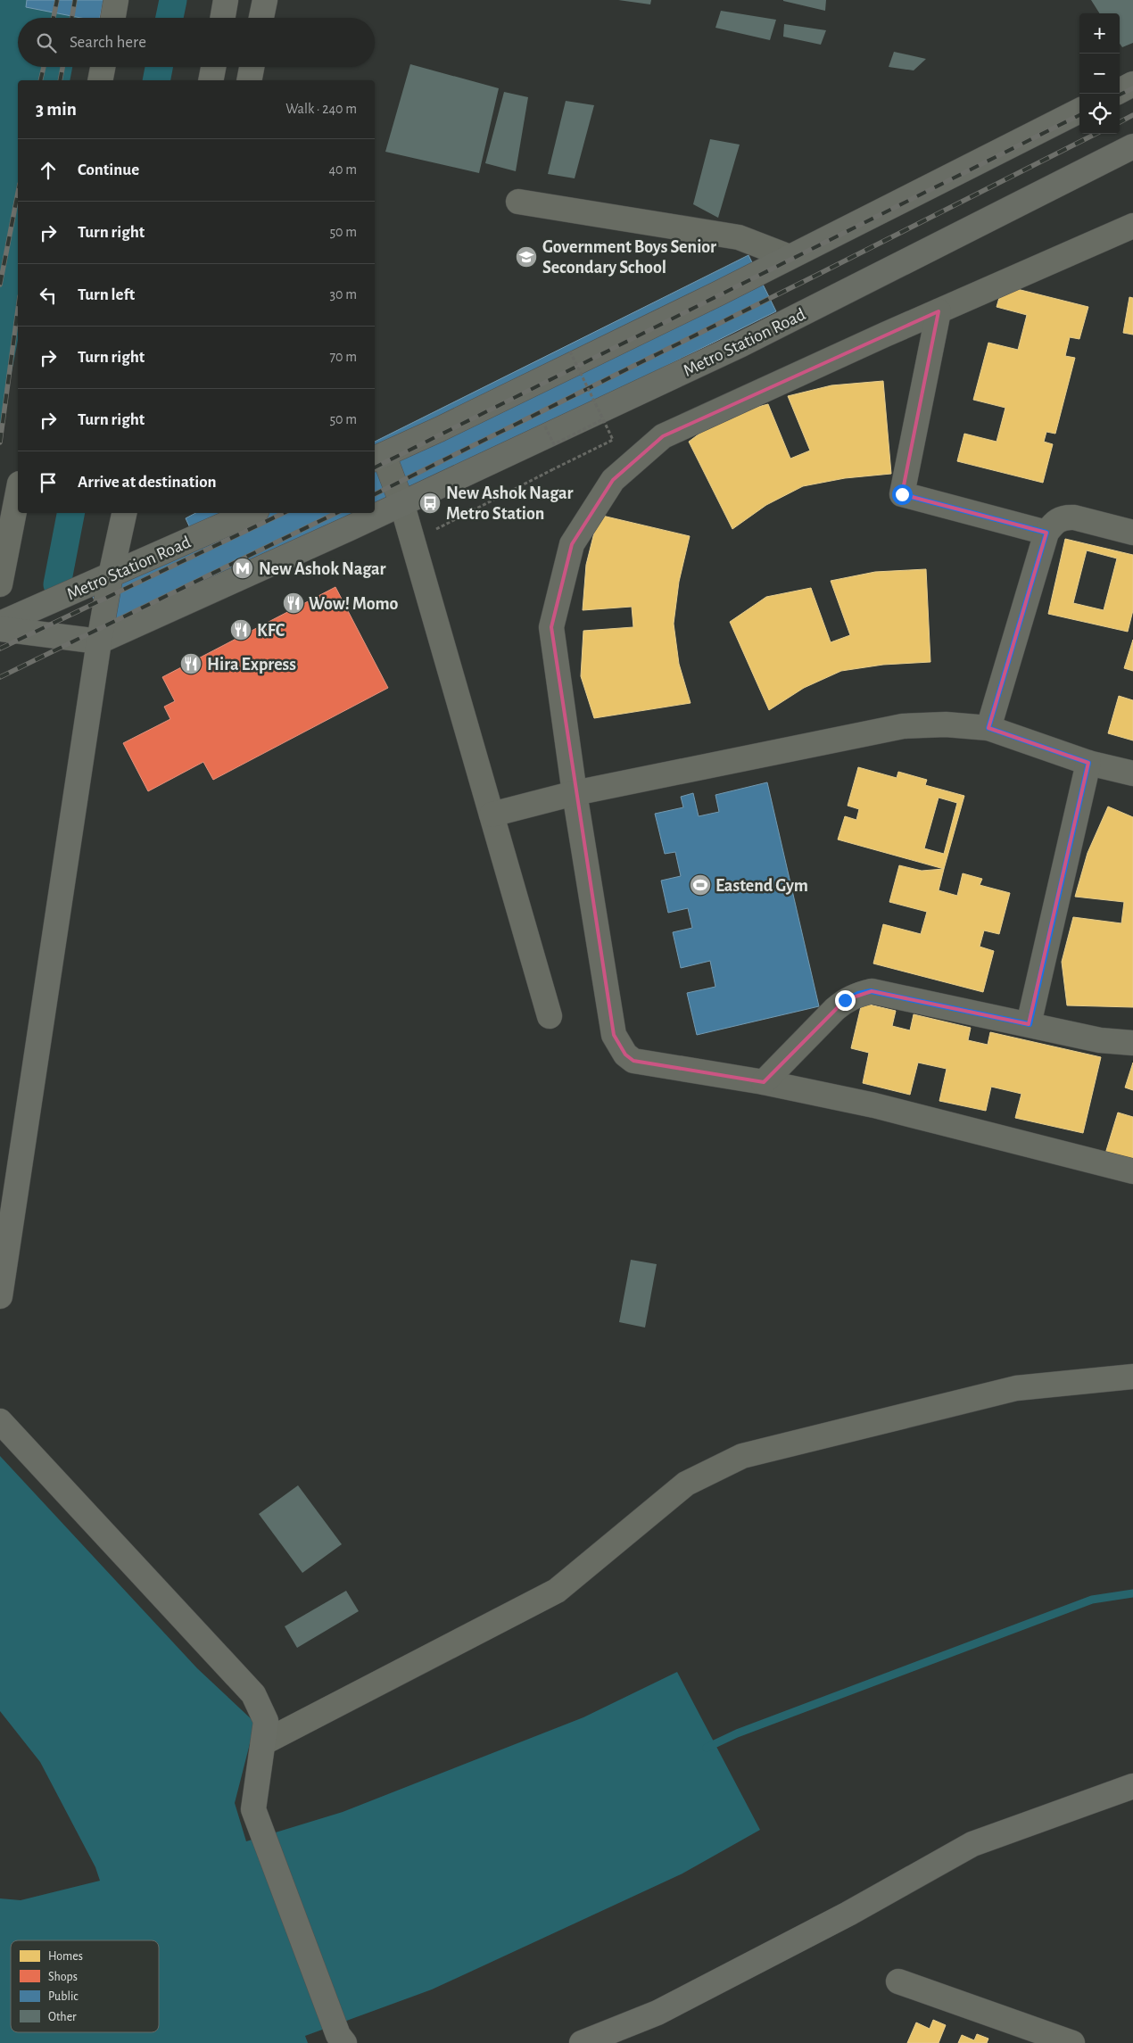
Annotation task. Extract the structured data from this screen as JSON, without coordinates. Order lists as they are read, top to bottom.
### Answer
{
  "streets": {
    "street": ["Metro Station Road"]
  },
  "places": {
    "school or university": ["Government Boys Senior Secondary School"],
    "bus stop": ["New Ashok Nagar Metro Station"],
    "metro station": ["New Ashok Nagar"],
    "restaurant": ["Wow! Momo", "KFC", "Hira Express"],
    "sports": ["Eastend Gym"]
  },
  "legend": [
    "Homes",
    "Shops",
    "Public",
    "Other"
  ],
  "page": {
    "map_buttons": ["+", "−"],
    "search": "Search here",
    "heading": ["3 min", "Walk · 240 m"],
    "list": [
      ["Continue", "40 m"],
      ["Turn right", "50 m"],
      ["Turn left", "30 m"],
      ["Turn right", "70 m"],
      ["Turn right", "50 m"],
      "Arrive at destination"
    ]
  }
}
